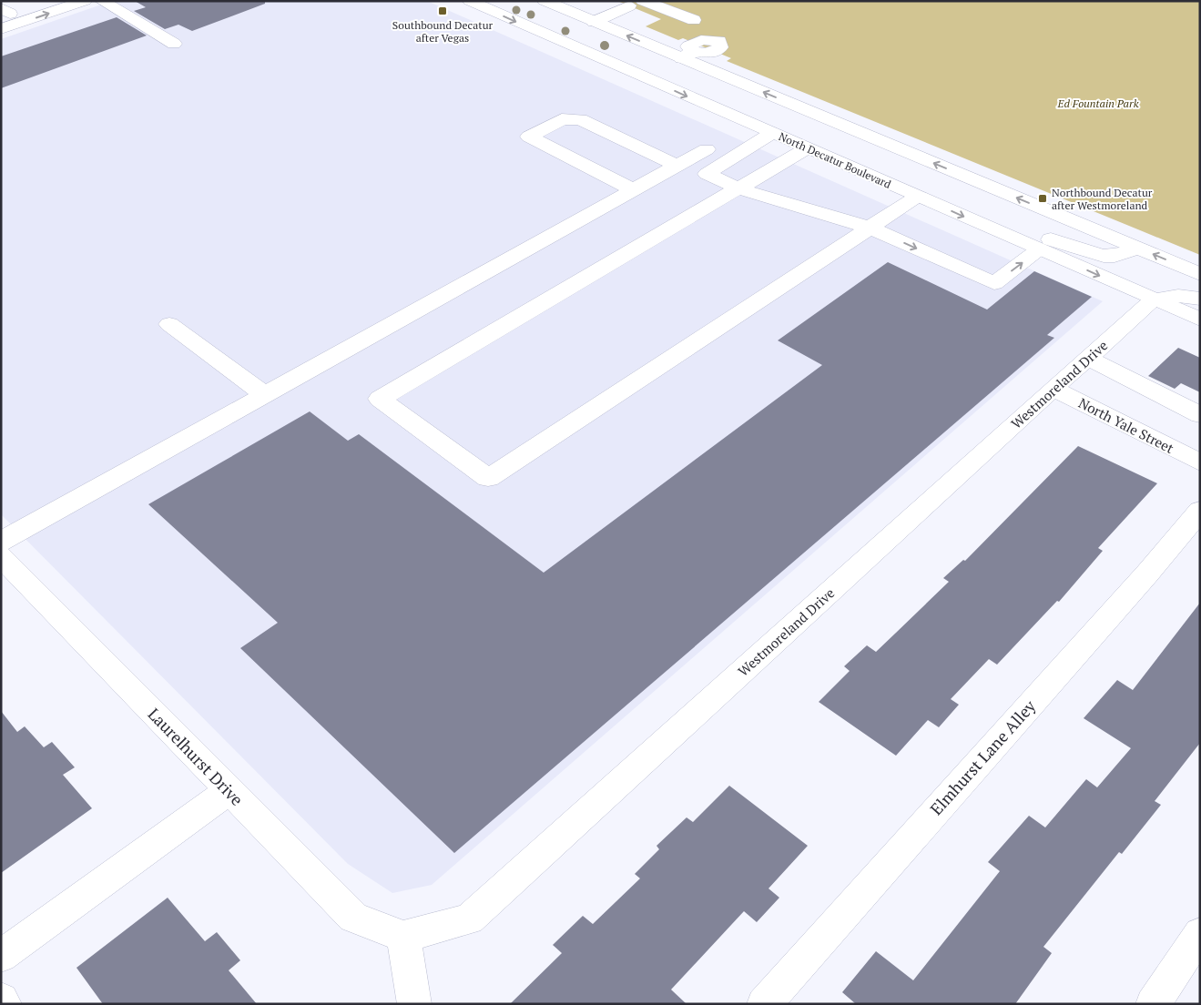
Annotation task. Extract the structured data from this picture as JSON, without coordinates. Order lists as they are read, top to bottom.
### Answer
{
  "streets": {
    "main road": [
      "North Decatur Boulevard",
      "Westmoreland Drive",
      "North Yale Street",
      "Laurelhurst Drive",
      "Elmhurst Lane Alley"
    ]
  },
  "crossings": [
    ["North Decatur Boulevard", "Westmoreland Drive"],
    ["Westmoreland Drive", "North Yale Street"],
    ["Westmoreland Drive", "Laurelhurst Drive"]
  ],
  "parks": ["Ed Fountain Park"],
  "places": {
    "transit": ["Southbound Decatur after Vegas", "Northbound Decatur after Westmoreland"]
  }
}
